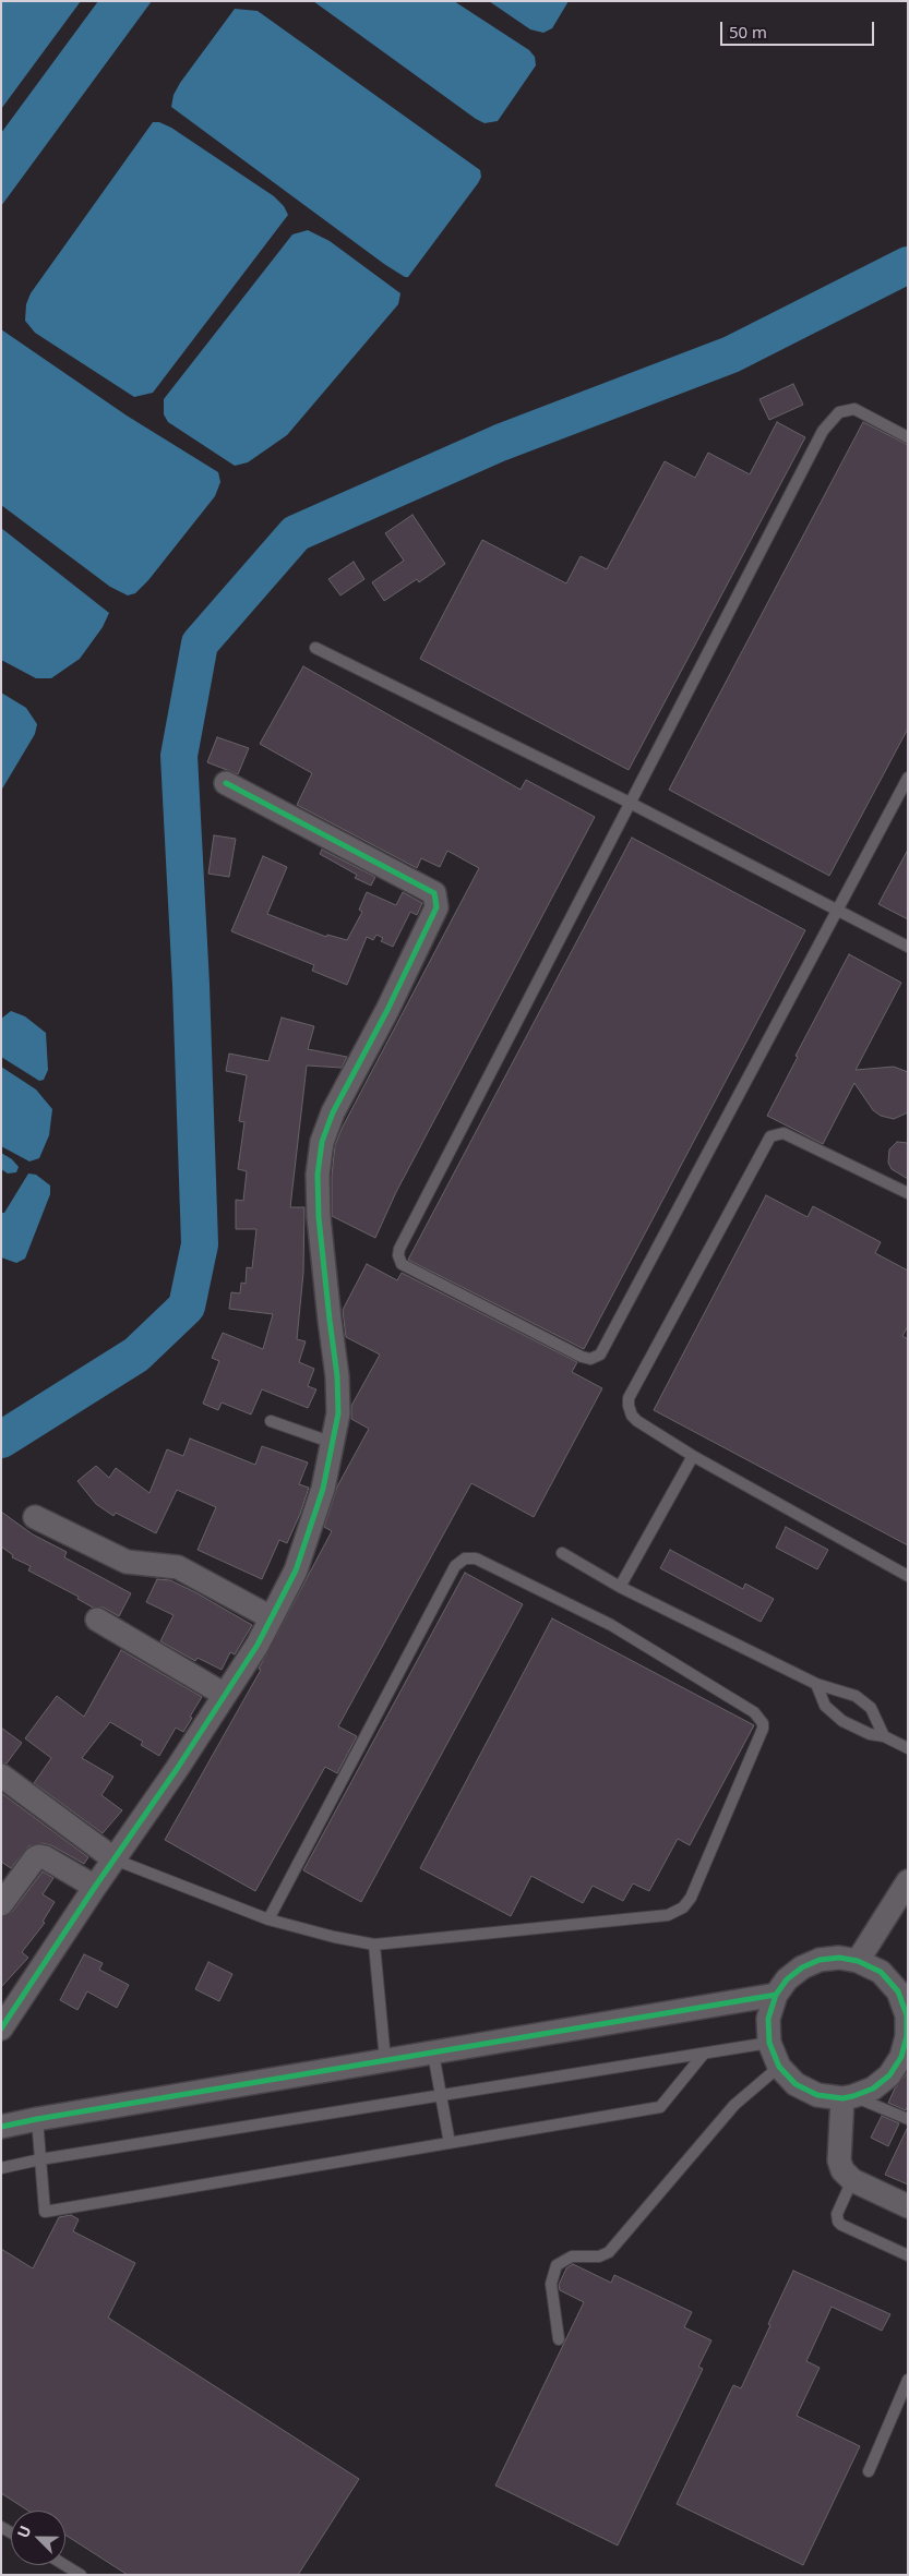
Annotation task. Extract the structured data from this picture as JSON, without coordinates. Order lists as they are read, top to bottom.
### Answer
{
  "scale_bar": "50 m",
  "north": "top left"
}
